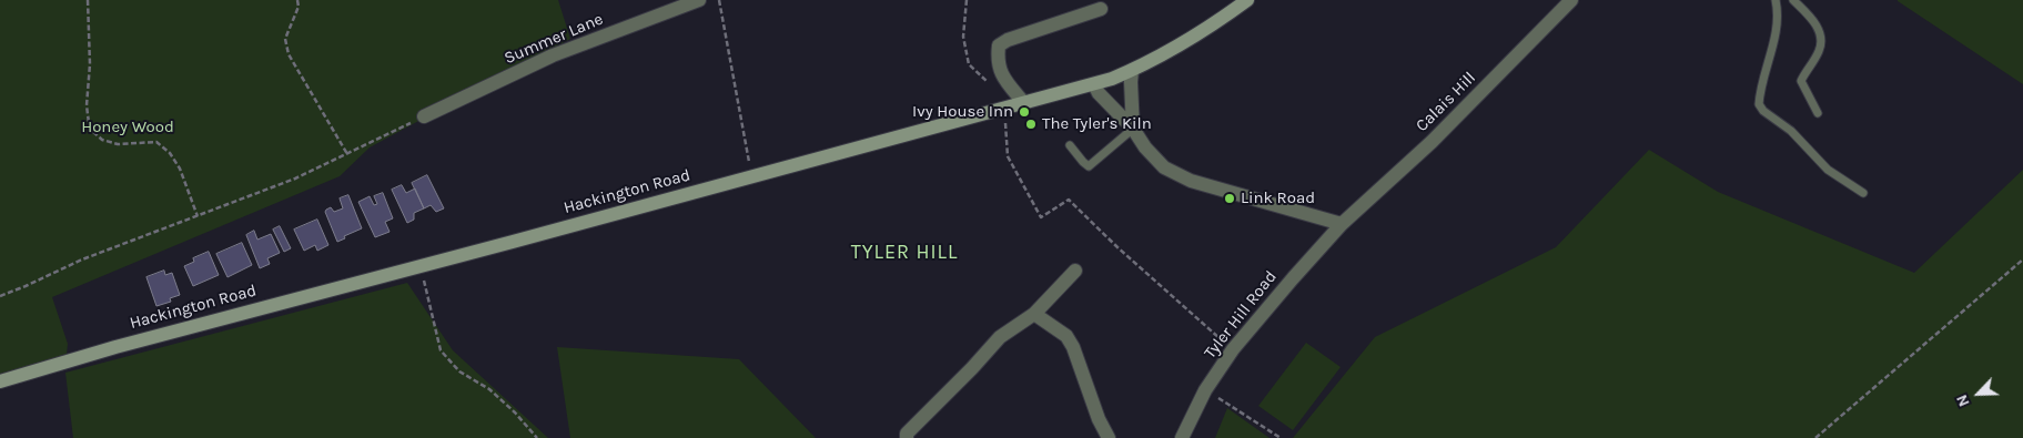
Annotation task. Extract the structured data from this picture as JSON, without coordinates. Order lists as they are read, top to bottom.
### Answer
{
  "streets": {
    "street": [
      "Summer Lane",
      "Calais Hill",
      "Hackington Road",
      "Tyler Hill Road"
    ]
  },
  "crossings": [
    ["Calais Hill", "Tyler Hill Road"]
  ],
  "districts": ["TYLER HILL"],
  "parks": ["Honey Wood"],
  "places": ["Ivy House Inn", "The Tyler's Kiln", "Link Road"],
  "north": "bottom left"
}
